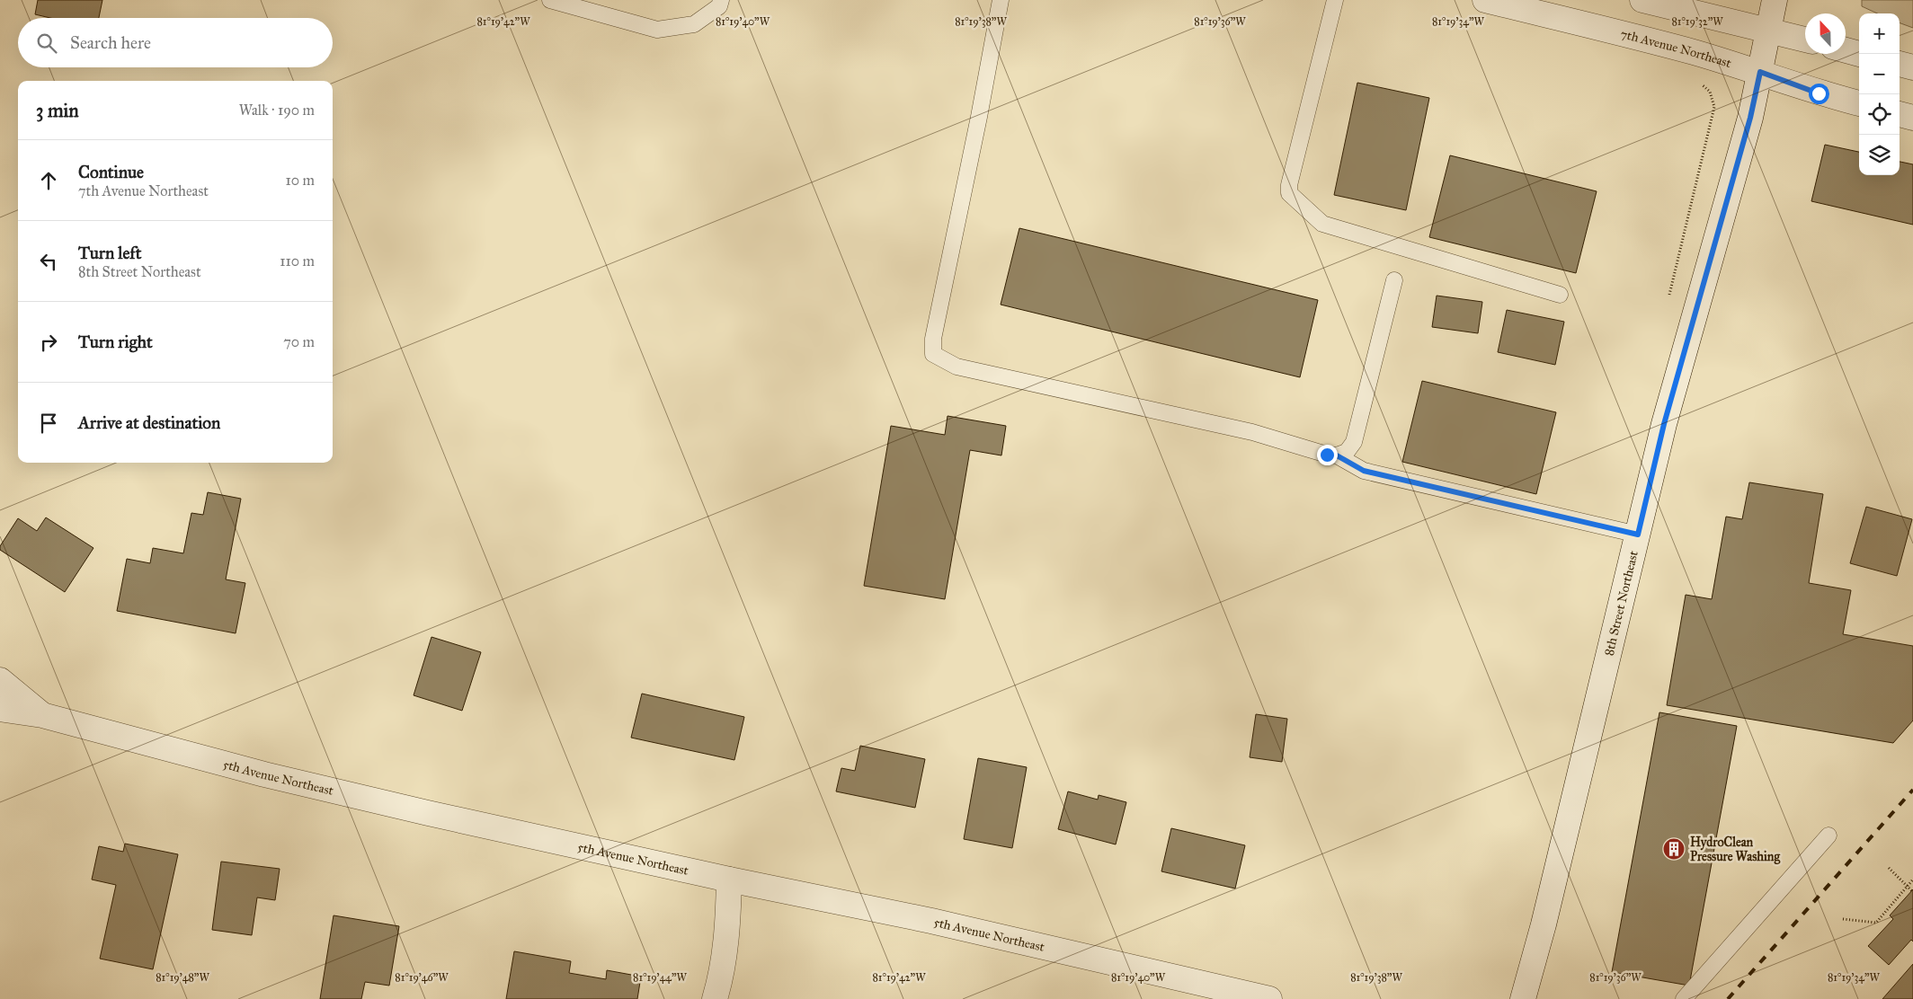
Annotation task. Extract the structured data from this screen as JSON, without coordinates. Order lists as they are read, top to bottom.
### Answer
{
  "streets": {
    "street": ["7th Avenue Northeast", "8th Street Northeast", "5th Avenue Northeast"]
  },
  "crossings": [
    ["7th Avenue Northeast", "8th Street Northeast"]
  ],
  "places": {
    "building": ["HydroClean Pressure Washing"]
  },
  "north": "top",
  "page": {
    "map_buttons": ["+", "−"],
    "search": "Search here",
    "heading": ["3 min", "Walk · 190 m"],
    "list": [
      ["Continue", "7th Avenue Northeast", "10 m"],
      ["Turn left", "8th Street Northeast", "110 m"],
      ["Turn right", "70 m"],
      "Arrive at destination"
    ]
  },
  "coordinates": [
    "81°19'42\"W",
    "81°19'40\"W",
    "81°19'38\"W",
    "81°19'36\"W",
    "81°19'34\"W",
    "81°19'32\"W",
    "81°19'48\"W",
    "81°19'46\"W",
    "81°19'44\"W"
  ]
}
